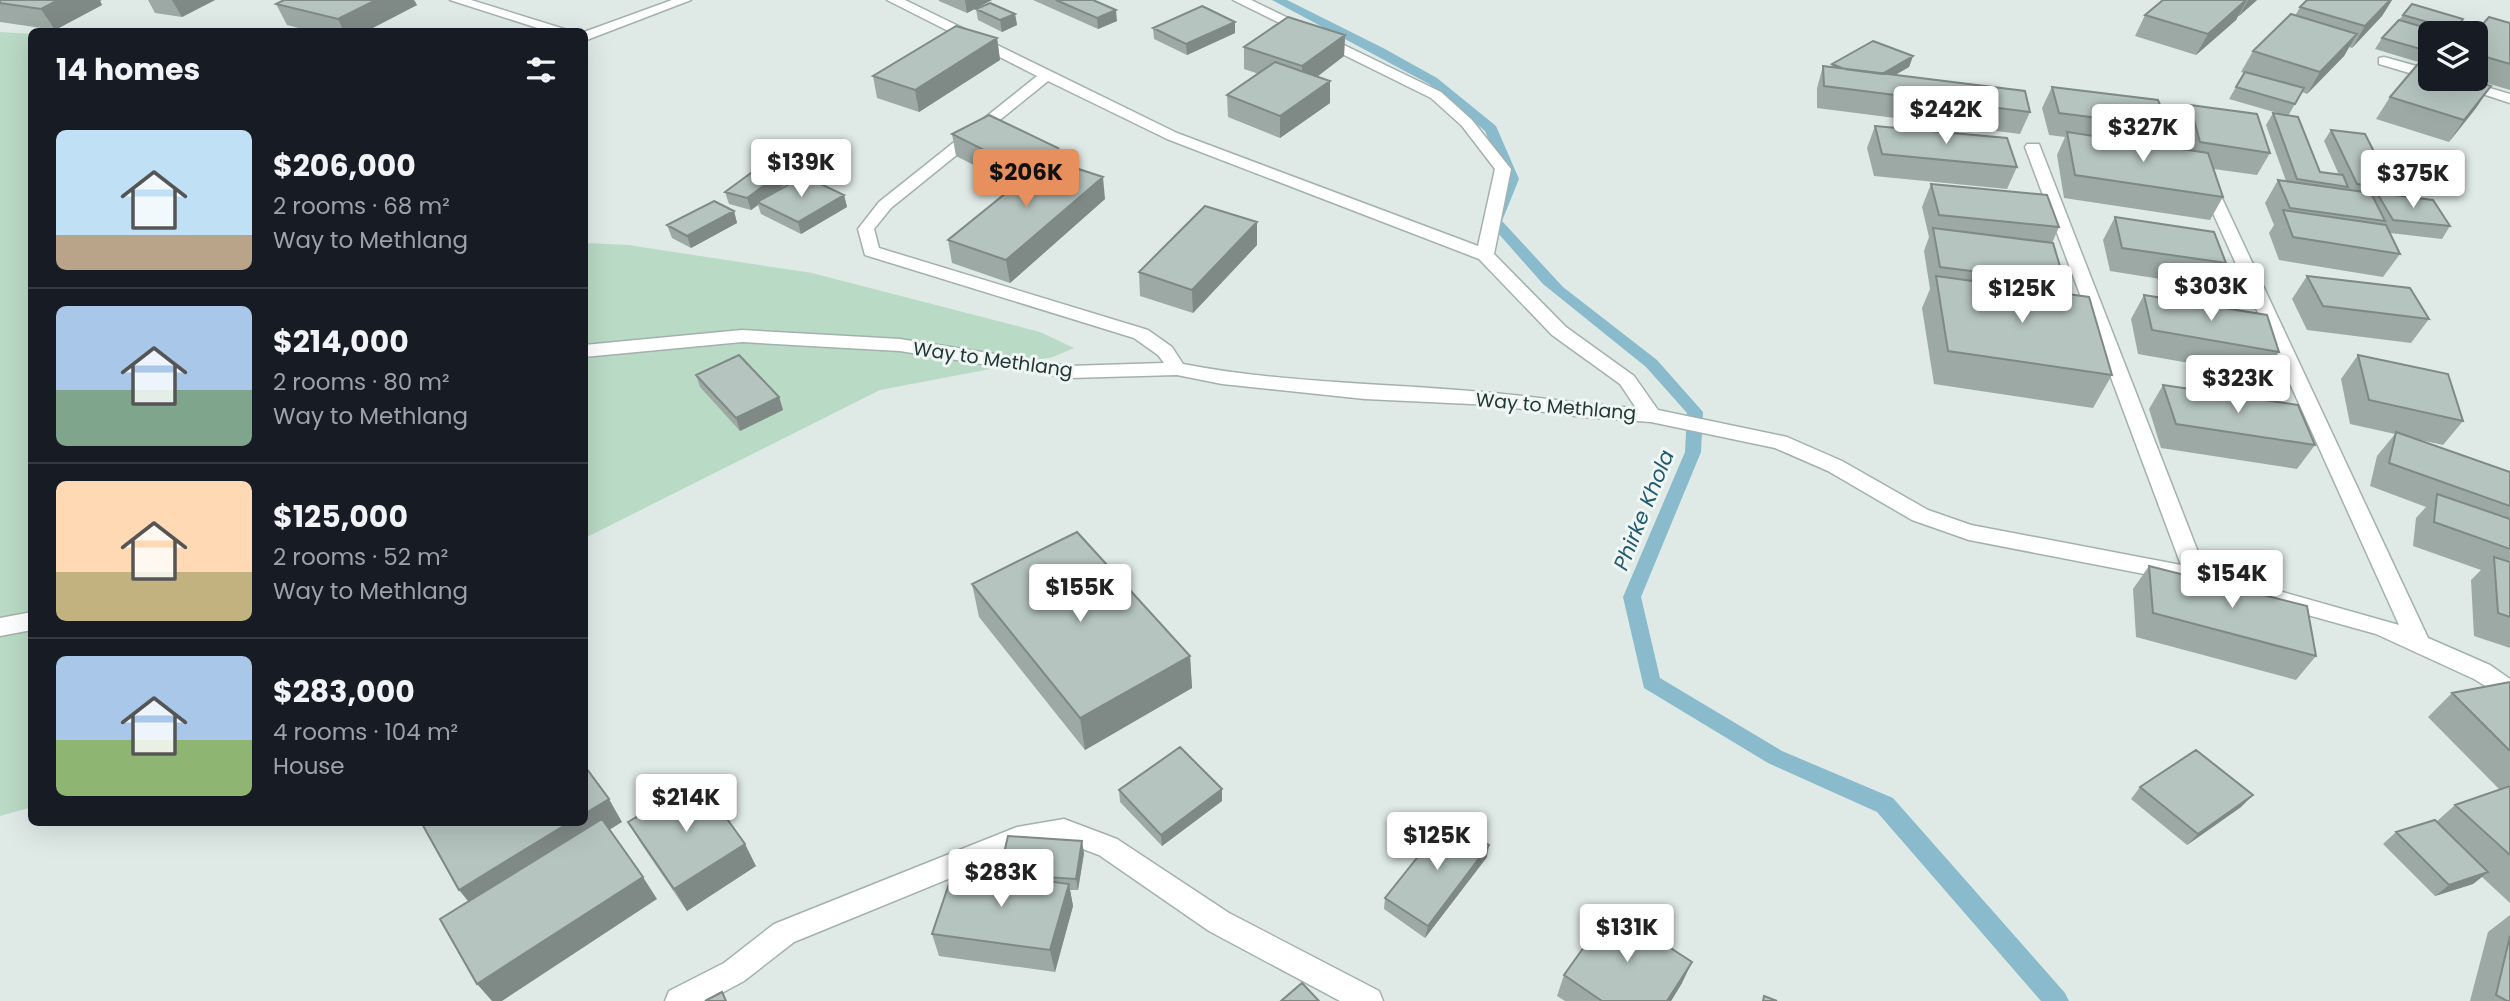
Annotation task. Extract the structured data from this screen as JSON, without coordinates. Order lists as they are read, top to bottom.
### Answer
{
  "streets": {
    "street": ["Way to Methlang"]
  },
  "water": ["Phirke Khola"],
  "page": {
    "heading": "14 homes",
    "price": [
      "$242K",
      "$327K",
      "$139K",
      "$206K",
      "$375K",
      "$303K",
      "$125K",
      "$323K",
      "$154K",
      "$155K",
      "$214K",
      "$125K",
      "$283K",
      "$131K"
    ],
    "list": [
      {
        "name": "$206,000",
        "note": "2 rooms · 68 m² · Way to Methlang"
      },
      {
        "name": "$214,000",
        "note": "2 rooms · 80 m² · Way to Methlang"
      },
      {
        "name": "$125,000",
        "note": "2 rooms · 52 m² · Way to Methlang"
      },
      {
        "name": "$283,000",
        "note": "4 rooms · 104 m² · House"
      }
    ]
  }
}
